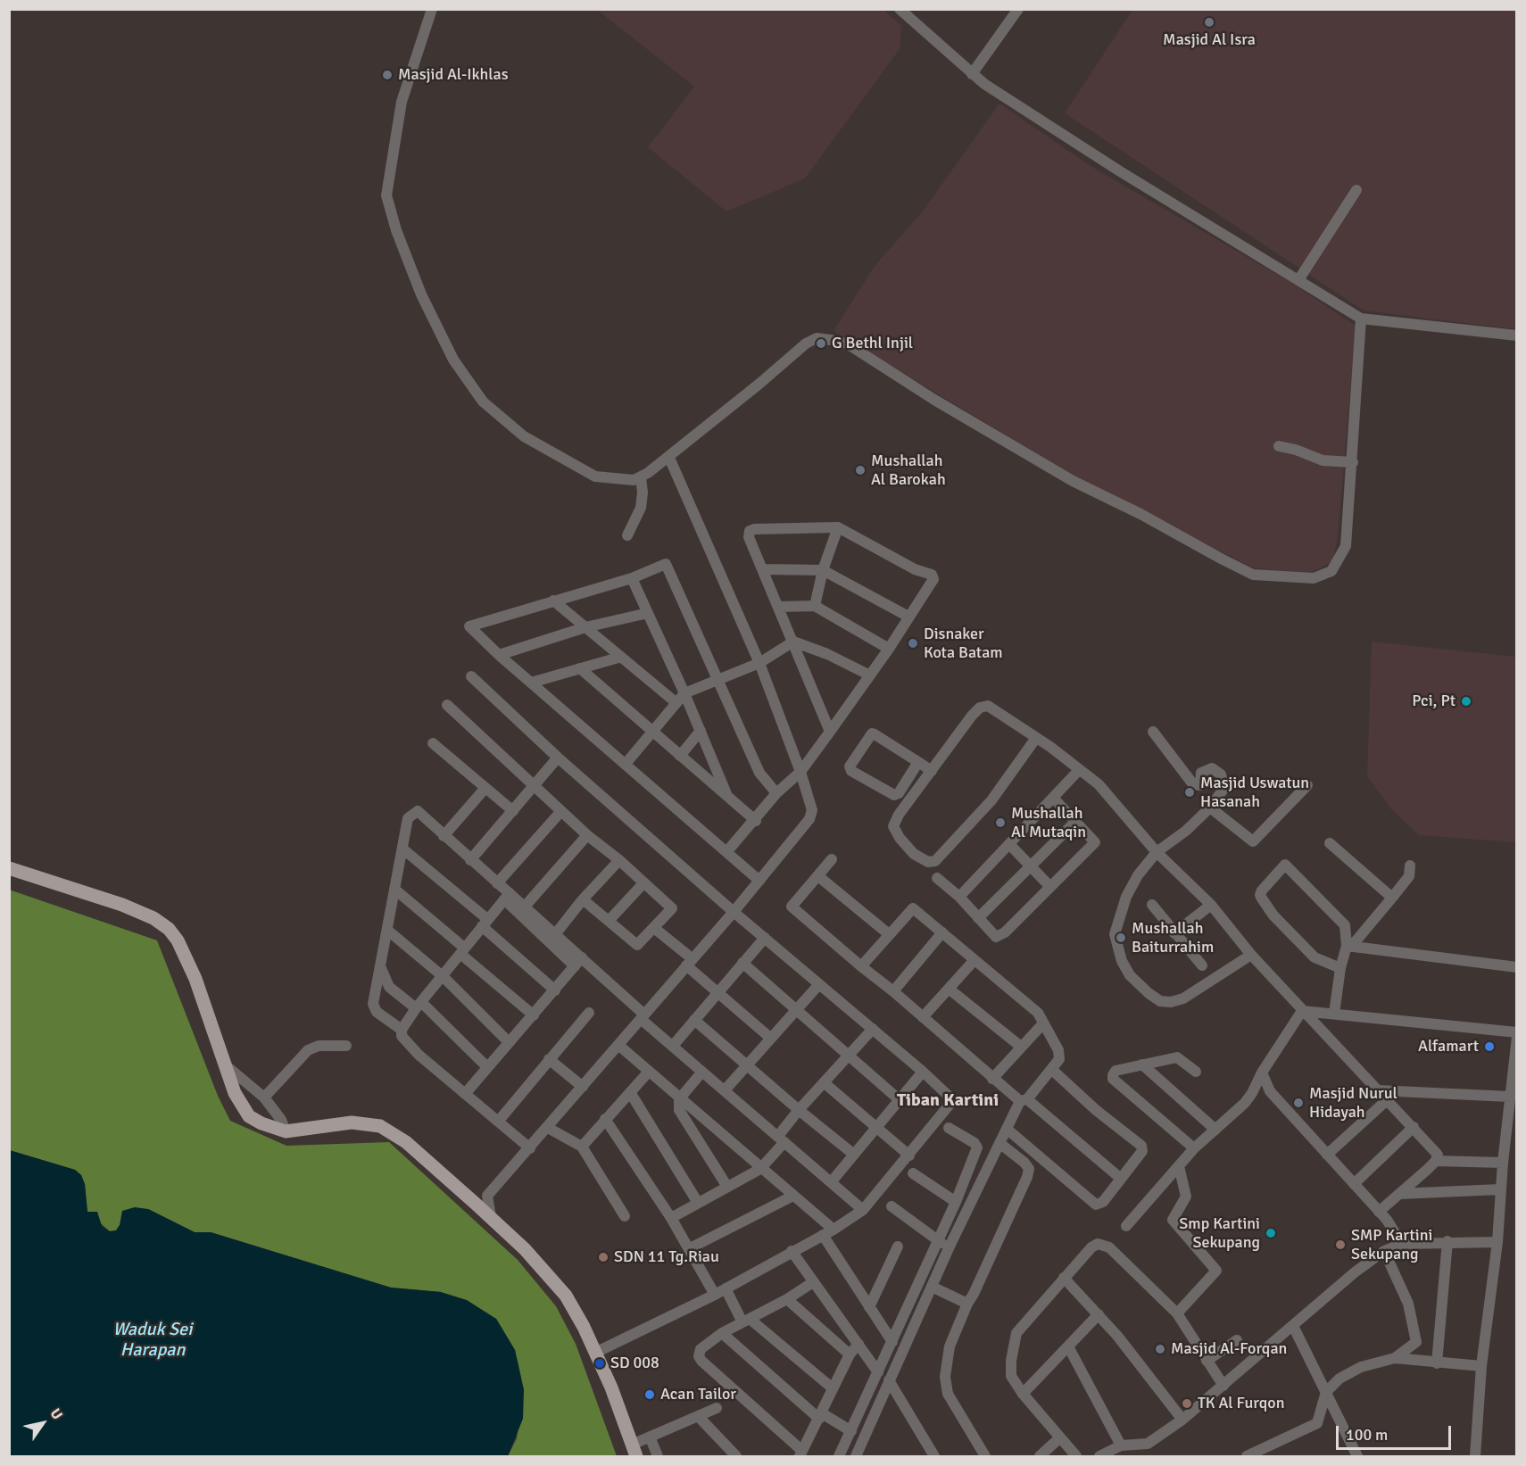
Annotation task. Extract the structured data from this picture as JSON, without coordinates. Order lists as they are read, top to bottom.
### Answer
{
  "districts": ["Tiban Kartini"],
  "water": ["Waduk Sei Harapan"],
  "places": [
    "Masjid Al Isra",
    "Masjid Al-Ikhlas",
    "G Bethl Injil",
    "Mushallah Al Barokah",
    "Disnaker Kota Batam",
    "Pci, Pt",
    "Masjid Uswatun Hasanah",
    "Mushallah Al Mutaqin",
    "Mushallah Baiturrahim",
    "Alfamart",
    "Masjid Nurul Hidayah",
    "Smp Kartini Sekupang",
    "SMP Kartini Sekupang",
    "SDN 11 Tg.Riau",
    "Masjid Al-Forqan",
    "SD 008",
    "Acan Tailor",
    "TK Al Furqon"
  ],
  "scale_bar": "100 m",
  "north": "top right"
}
